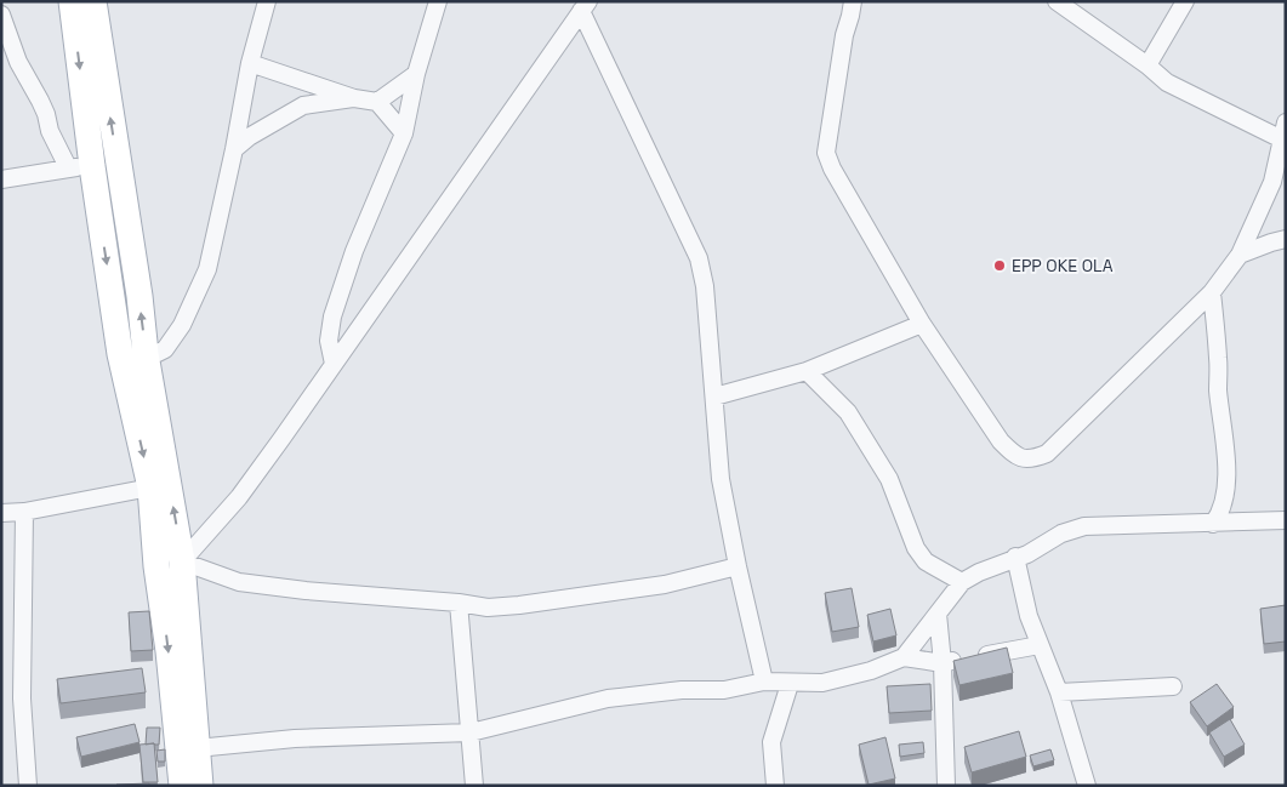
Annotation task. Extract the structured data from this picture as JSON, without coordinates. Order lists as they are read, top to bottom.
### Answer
{
  "places": ["EPP OKE OLA"]
}
